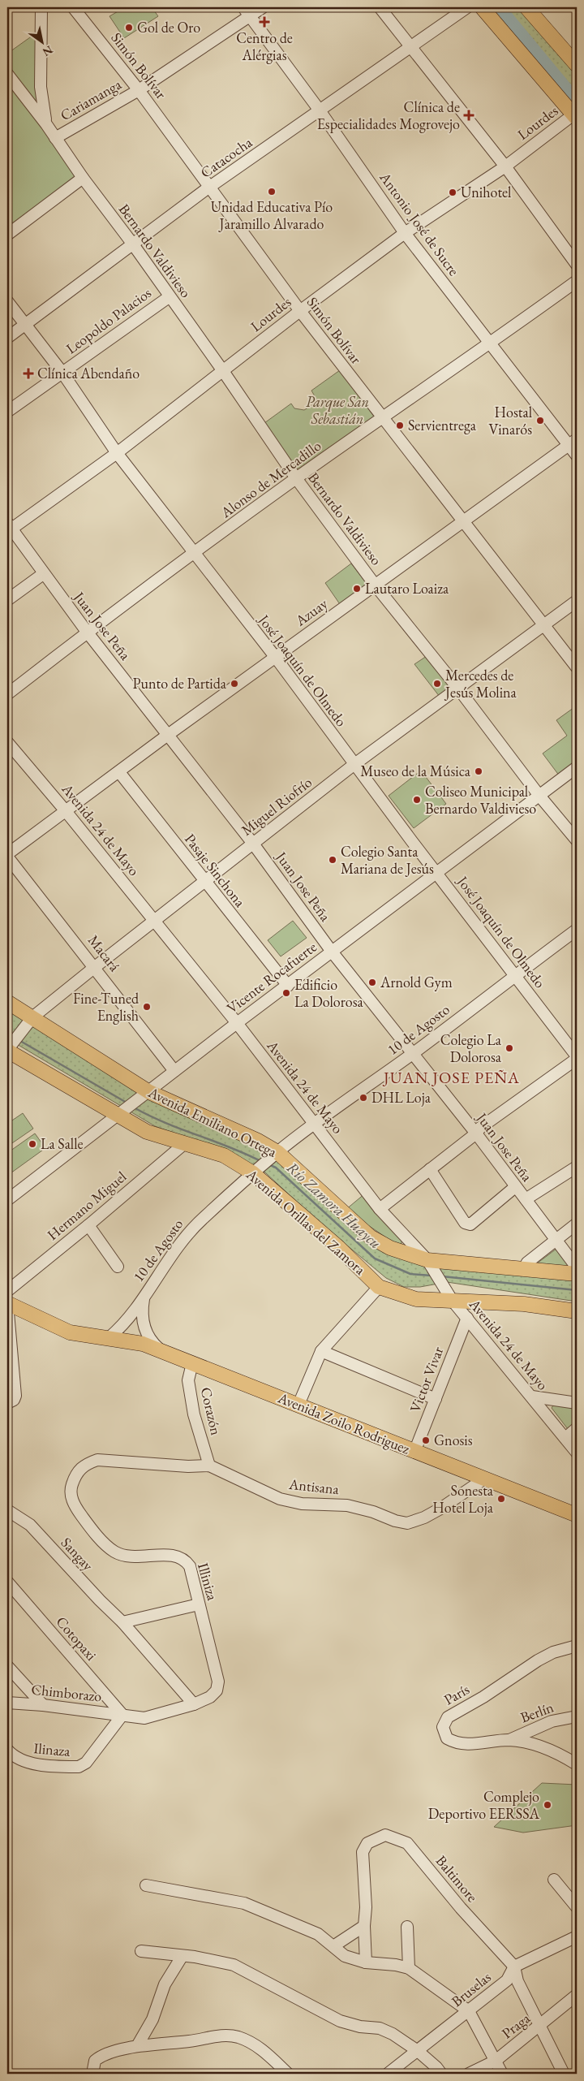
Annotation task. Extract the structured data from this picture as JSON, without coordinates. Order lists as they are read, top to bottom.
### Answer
{
  "streets": {
    "main road": ["Avenida Emiliano Ortega", "Avenida Orillas del Zamora", "Avenida Zoilo Rodriguez"],
    "street": [
      "Simón Bolívar",
      "Cariamanga",
      "Lourdes",
      "Catacocha",
      "Antonio José de Sucre",
      "Bernardo Valdivieso",
      "Leopoldo Palacios",
      "Alonso de Mercadillo",
      "Azuay",
      "Juan Jose Peña",
      "José Joaquín de Olmedo",
      "Miguel Riofrío",
      "Avenida 24 de Mayo",
      "Pasaje Sinchona",
      "Macará",
      "Vicente Rocafuerte",
      "10 de Agosto",
      "Hermano Miguel",
      "Victor Vivar",
      "Corazón",
      "Antisana",
      "Sangay",
      "Illiniza",
      "Cotopaxi",
      "Chimborazo",
      "París",
      "Berlín",
      "Ilinaza",
      "Baltimore",
      "Bruselas",
      "Praga"
    ]
  },
  "crossings": [
    ["Simón Bolívar", "Cariamanga"],
    ["Simón Bolívar", "Lourdes"],
    ["Simón Bolívar", "Catacocha"],
    ["Simón Bolívar", "Alonso de Mercadillo"],
    ["Simón Bolívar", "Azuay"],
    ["Simón Bolívar", "Miguel Riofrío"],
    ["Cariamanga", "Antonio José de Sucre"],
    ["Cariamanga", "Bernardo Valdivieso"],
    ["Lourdes", "Antonio José de Sucre"],
    ["Lourdes", "Bernardo Valdivieso"],
    ["Lourdes", "Juan Jose Peña"],
    ["Lourdes", "José Joaquín de Olmedo"],
    ["Catacocha", "Antonio José de Sucre"],
    ["Catacocha", "Bernardo Valdivieso"],
    ["Catacocha", "José Joaquín de Olmedo"],
    ["Antonio José de Sucre", "Alonso de Mercadillo"],
    ["Antonio José de Sucre", "Azuay"],
    ["Bernardo Valdivieso", "Leopoldo Palacios"],
    ["Bernardo Valdivieso", "Alonso de Mercadillo"],
    ["Bernardo Valdivieso", "Azuay"],
    ["Bernardo Valdivieso", "Miguel Riofrío"],
    ["Bernardo Valdivieso", "Vicente Rocafuerte"],
    ["Leopoldo Palacios", "José Joaquín de Olmedo"],
    ["Alonso de Mercadillo", "Juan Jose Peña"],
    ["Alonso de Mercadillo", "José Joaquín de Olmedo"],
    ["Azuay", "Juan Jose Peña"],
    ["Azuay", "José Joaquín de Olmedo"],
    ["Azuay", "Avenida 24 de Mayo"],
    ["Azuay", "Pasaje Sinchona"],
    ["Azuay", "Macará"],
    ["Juan Jose Peña", "Miguel Riofrío"],
    ["Juan Jose Peña", "Vicente Rocafuerte"],
    ["Juan Jose Peña", "10 de Agosto"],
    ["José Joaquín de Olmedo", "Miguel Riofrío"],
    ["José Joaquín de Olmedo", "Vicente Rocafuerte"],
    ["José Joaquín de Olmedo", "10 de Agosto"],
    ["Miguel Riofrío", "Avenida 24 de Mayo"],
    ["Miguel Riofrío", "Pasaje Sinchona"],
    ["Miguel Riofrío", "Macará"],
    ["Miguel Riofrío", "Avenida Emiliano Ortega"],
    ["Miguel Riofrío", "Avenida Orillas del Zamora"],
    ["Avenida 24 de Mayo", "Vicente Rocafuerte"],
    ["Avenida 24 de Mayo", "10 de Agosto"],
    ["Avenida 24 de Mayo", "Avenida Emiliano Ortega"],
    ["Avenida 24 de Mayo", "Avenida Orillas del Zamora"],
    ["Avenida 24 de Mayo", "Victor Vivar"],
    ["Pasaje Sinchona", "Vicente Rocafuerte"],
    ["Macará", "Vicente Rocafuerte"],
    ["Vicente Rocafuerte", "Avenida Emiliano Ortega"],
    ["Vicente Rocafuerte", "Avenida Orillas del Zamora"],
    ["10 de Agosto", "Avenida Emiliano Ortega"],
    ["10 de Agosto", "Avenida Orillas del Zamora"],
    ["10 de Agosto", "Avenida Zoilo Rodriguez"],
    ["Hermano Miguel", "Avenida Orillas del Zamora"],
    ["Victor Vivar", "Avenida Zoilo Rodriguez"],
    ["Corazón", "Avenida Zoilo Rodriguez"],
    ["Corazón", "Antisana"],
    ["Avenida Zoilo Rodriguez", "Antisana"],
    ["Antisana", "Illiniza"],
    ["Sangay", "Illiniza"],
    ["Illiniza", "Cotopaxi"],
    ["Illiniza", "Chimborazo"],
    ["Illiniza", "Ilinaza"],
    ["Cotopaxi", "Chimborazo"],
    ["Cotopaxi", "Ilinaza"],
    ["Chimborazo", "Ilinaza"],
    ["París", "Berlín"],
    ["Baltimore", "Bruselas"],
    ["Baltimore", "Praga"]
  ],
  "districts": ["JUAN JOSE PEÑA"],
  "water": ["Río Zamora Huaycu"],
  "parks": ["Parque San Sebastián"],
  "places": {
    "health": ["Centro de Alérgias", "Clínica de Especialidades Mogrovejo", "Clínica Abendaño"],
    "other": [
      "Gol de Oro",
      "Unidad Educativa Pío Jaramillo Alvarado",
      "Unihotel",
      "Hostal Vinarós",
      "Servientrega",
      "Lautaro Loaiza",
      "Punto de Partida",
      "Mercedes de Jesús Molina",
      "Museo de la Música",
      "Coliseo Municipal Bernardo Valdivieso",
      "Colegio Santa Mariana de Jesús",
      "Arnold Gym",
      "Edificio La Dolorosa",
      "Fine-Tuned English",
      "Colegio La Dolorosa",
      "DHL Loja",
      "La Salle",
      "Gnosis",
      "Sonesta Hotel Loja",
      "Complejo Deportivo EERSSA"
    ]
  },
  "north": "bottom right"
}
